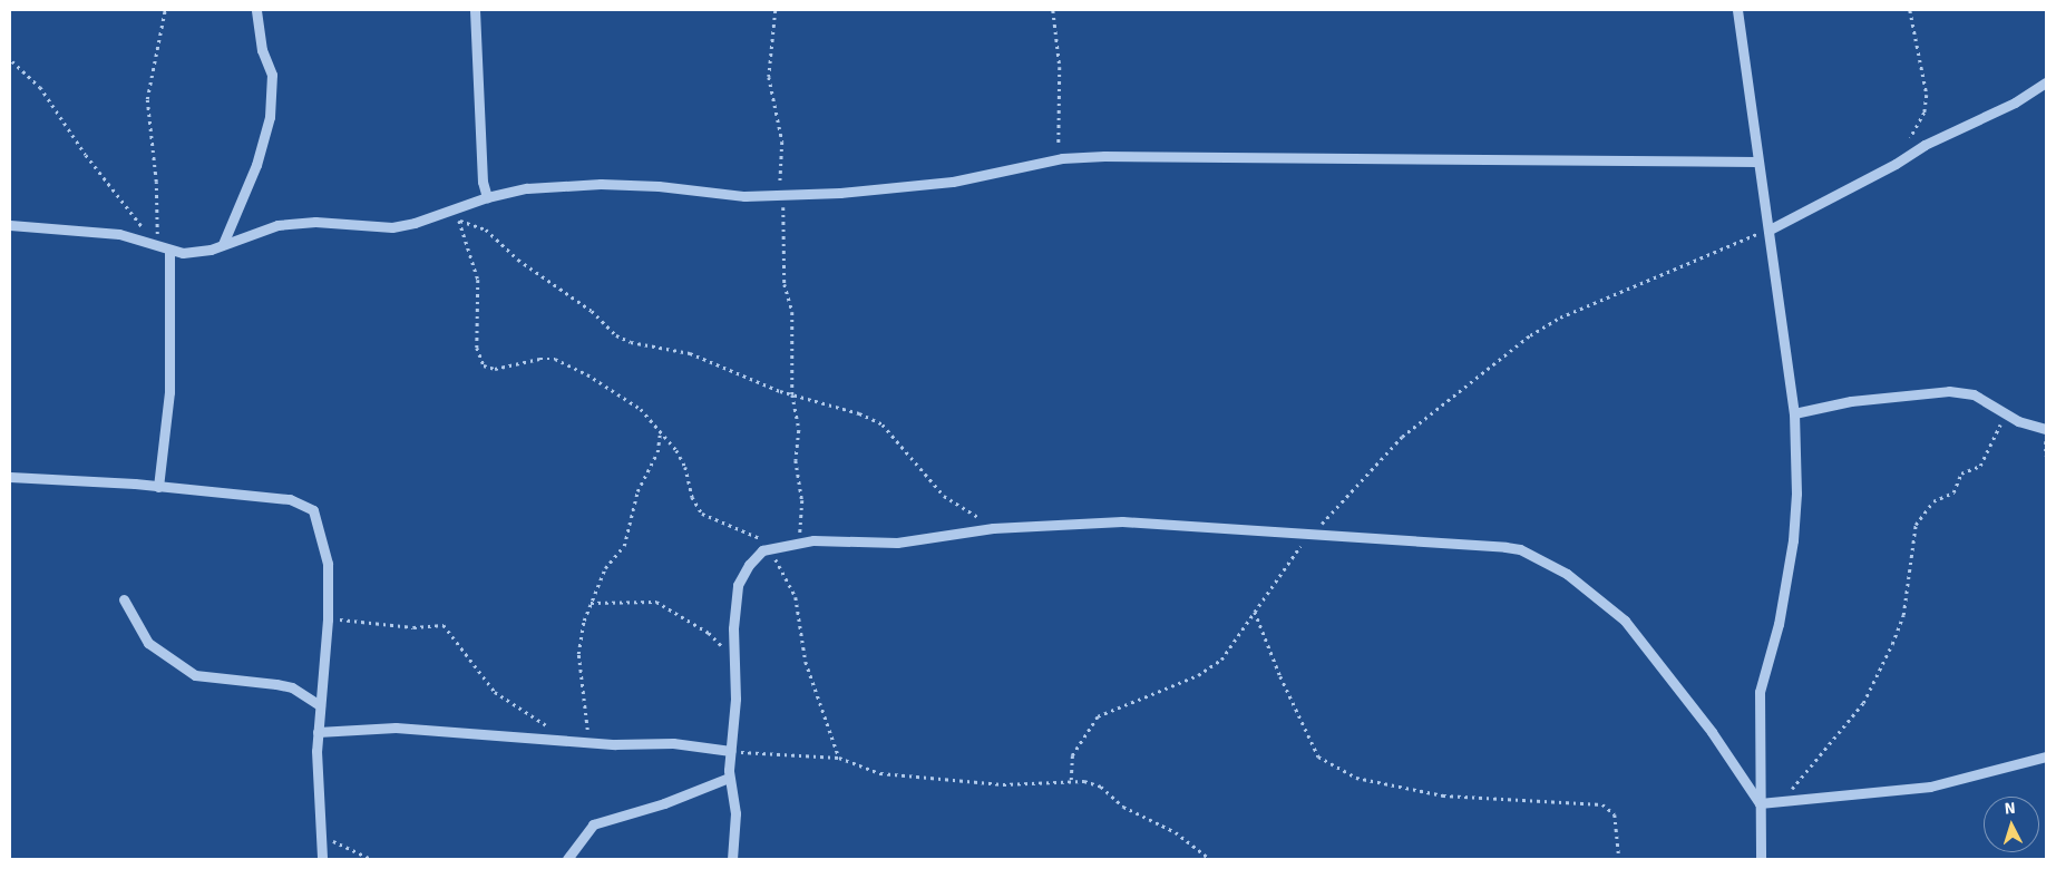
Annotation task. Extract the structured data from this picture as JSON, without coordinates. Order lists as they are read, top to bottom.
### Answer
{
  "north": "top"
}
